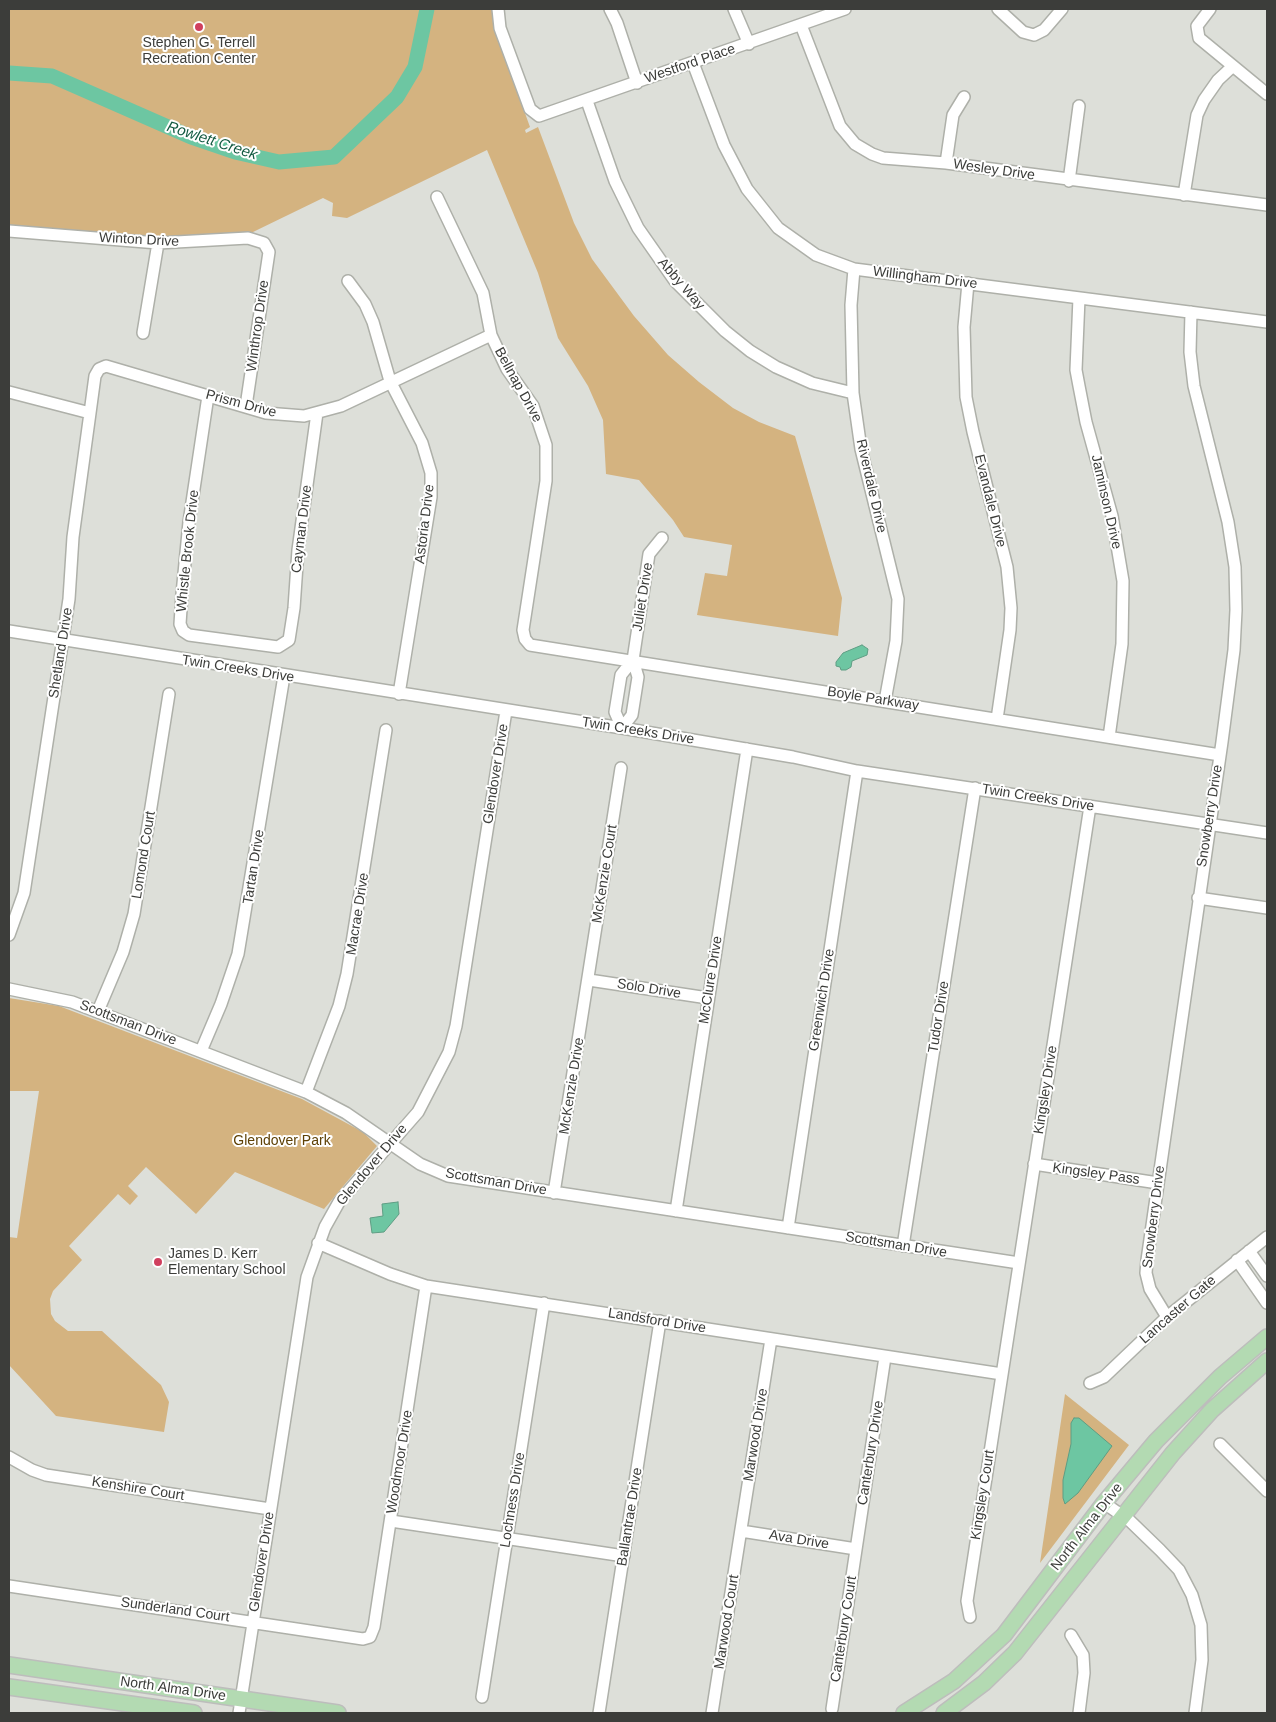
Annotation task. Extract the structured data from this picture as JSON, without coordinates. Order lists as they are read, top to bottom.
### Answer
{
  "streets": {
    "main road": ["North Alma Drive"],
    "street": [
      "Westford Place",
      "Wesley Drive",
      "Winton Drive",
      "Willingham Drive",
      "Abby Way",
      "Winthrop Drive",
      "Bellnap Drive",
      "Prism Drive",
      "Riverdale Drive",
      "Evandale Drive",
      "Jaminson Drive",
      "Astoria Drive",
      "Cayman Drive",
      "Whistle Brook Drive",
      "Juliet Drive",
      "Shetland Drive",
      "Twin Creeks Drive",
      "Boyle Parkway",
      "Glendover Drive",
      "Snowberry Drive",
      "Lomond Court",
      "Tartan Drive",
      "McKenzie Court",
      "Macrae Drive",
      "McClure Drive",
      "Solo Drive",
      "Greenwich Drive",
      "Tudor Drive",
      "Scottsman Drive",
      "McKenzie Drive",
      "Kingsley Drive",
      "Kingsley Pass",
      "Lancaster Gate",
      "Landsford Drive",
      "Marwood Drive",
      "Canterbury Drive",
      "Woodmoor Drive",
      "Kenshire Court",
      "Kingsley Court",
      "Lochness Drive",
      "Ballantrae Drive",
      "Ava Drive",
      "Sunderland Court",
      "Marwood Court",
      "Canterbury Court"
    ]
  },
  "crossings": [
    ["Westford Place", "Wesley Drive"],
    ["Westford Place", "Willingham Drive"],
    ["Westford Place", "Abby Way"],
    ["Winton Drive", "Winthrop Drive"],
    ["Willingham Drive", "Riverdale Drive"],
    ["Willingham Drive", "Evandale Drive"],
    ["Willingham Drive", "Jaminson Drive"],
    ["Willingham Drive", "Snowberry Drive"],
    ["Abby Way", "Riverdale Drive"],
    ["Winthrop Drive", "Prism Drive"],
    ["Bellnap Drive", "Prism Drive"],
    ["Bellnap Drive", "Boyle Parkway"],
    ["Prism Drive", "Astoria Drive"],
    ["Prism Drive", "Cayman Drive"],
    ["Prism Drive", "Whistle Brook Drive"],
    ["Prism Drive", "Shetland Drive"],
    ["Riverdale Drive", "Boyle Parkway"],
    ["Evandale Drive", "Boyle Parkway"],
    ["Jaminson Drive", "Boyle Parkway"],
    ["Astoria Drive", "Twin Creeks Drive"],
    ["Cayman Drive", "Whistle Brook Drive"],
    ["Juliet Drive", "Twin Creeks Drive"],
    ["Juliet Drive", "Boyle Parkway"],
    ["Shetland Drive", "Twin Creeks Drive"],
    ["Twin Creeks Drive", "Glendover Drive"],
    ["Twin Creeks Drive", "Snowberry Drive"],
    ["Twin Creeks Drive", "Tartan Drive"],
    ["Twin Creeks Drive", "McClure Drive"],
    ["Twin Creeks Drive", "Greenwich Drive"],
    ["Twin Creeks Drive", "Tudor Drive"],
    ["Twin Creeks Drive", "Kingsley Drive"],
    ["Boyle Parkway", "Snowberry Drive"],
    ["Glendover Drive", "Scottsman Drive"],
    ["Glendover Drive", "Landsford Drive"],
    ["Glendover Drive", "Kenshire Court"],
    ["Glendover Drive", "North Alma Drive"],
    ["Glendover Drive", "Sunderland Court"],
    ["Snowberry Drive", "Kingsley Pass"],
    ["Snowberry Drive", "Lancaster Gate"],
    ["Lomond Court", "Scottsman Drive"],
    ["Tartan Drive", "Scottsman Drive"],
    ["McKenzie Court", "Solo Drive"],
    ["McKenzie Court", "McKenzie Drive"],
    ["Macrae Drive", "Scottsman Drive"],
    ["McClure Drive", "Solo Drive"],
    ["McClure Drive", "Scottsman Drive"],
    ["Solo Drive", "McKenzie Drive"],
    ["Greenwich Drive", "Scottsman Drive"],
    ["Tudor Drive", "Scottsman Drive"],
    ["Scottsman Drive", "McKenzie Drive"],
    ["Scottsman Drive", "Kingsley Drive"],
    ["Kingsley Drive", "Kingsley Pass"],
    ["Kingsley Drive", "Landsford Drive"],
    ["Kingsley Drive", "Kingsley Court"],
    ["Landsford Drive", "Marwood Drive"],
    ["Landsford Drive", "Canterbury Drive"],
    ["Landsford Drive", "Woodmoor Drive"],
    ["Landsford Drive", "Kingsley Court"],
    ["Landsford Drive", "Lochness Drive"],
    ["Landsford Drive", "Ballantrae Drive"],
    ["Marwood Drive", "Ava Drive"],
    ["Marwood Drive", "Marwood Court"],
    ["Canterbury Drive", "Ava Drive"],
    ["Canterbury Drive", "Canterbury Court"],
    ["Woodmoor Drive", "Sunderland Court"],
    ["Ava Drive", "Marwood Court"],
    ["Ava Drive", "Canterbury Court"]
  ],
  "water": ["Rowlett Creek"],
  "parks": ["Glendover Park"],
  "places": ["Stephen G. Terrell Recreation Center", "James D. Kerr Elementary School"]
}
